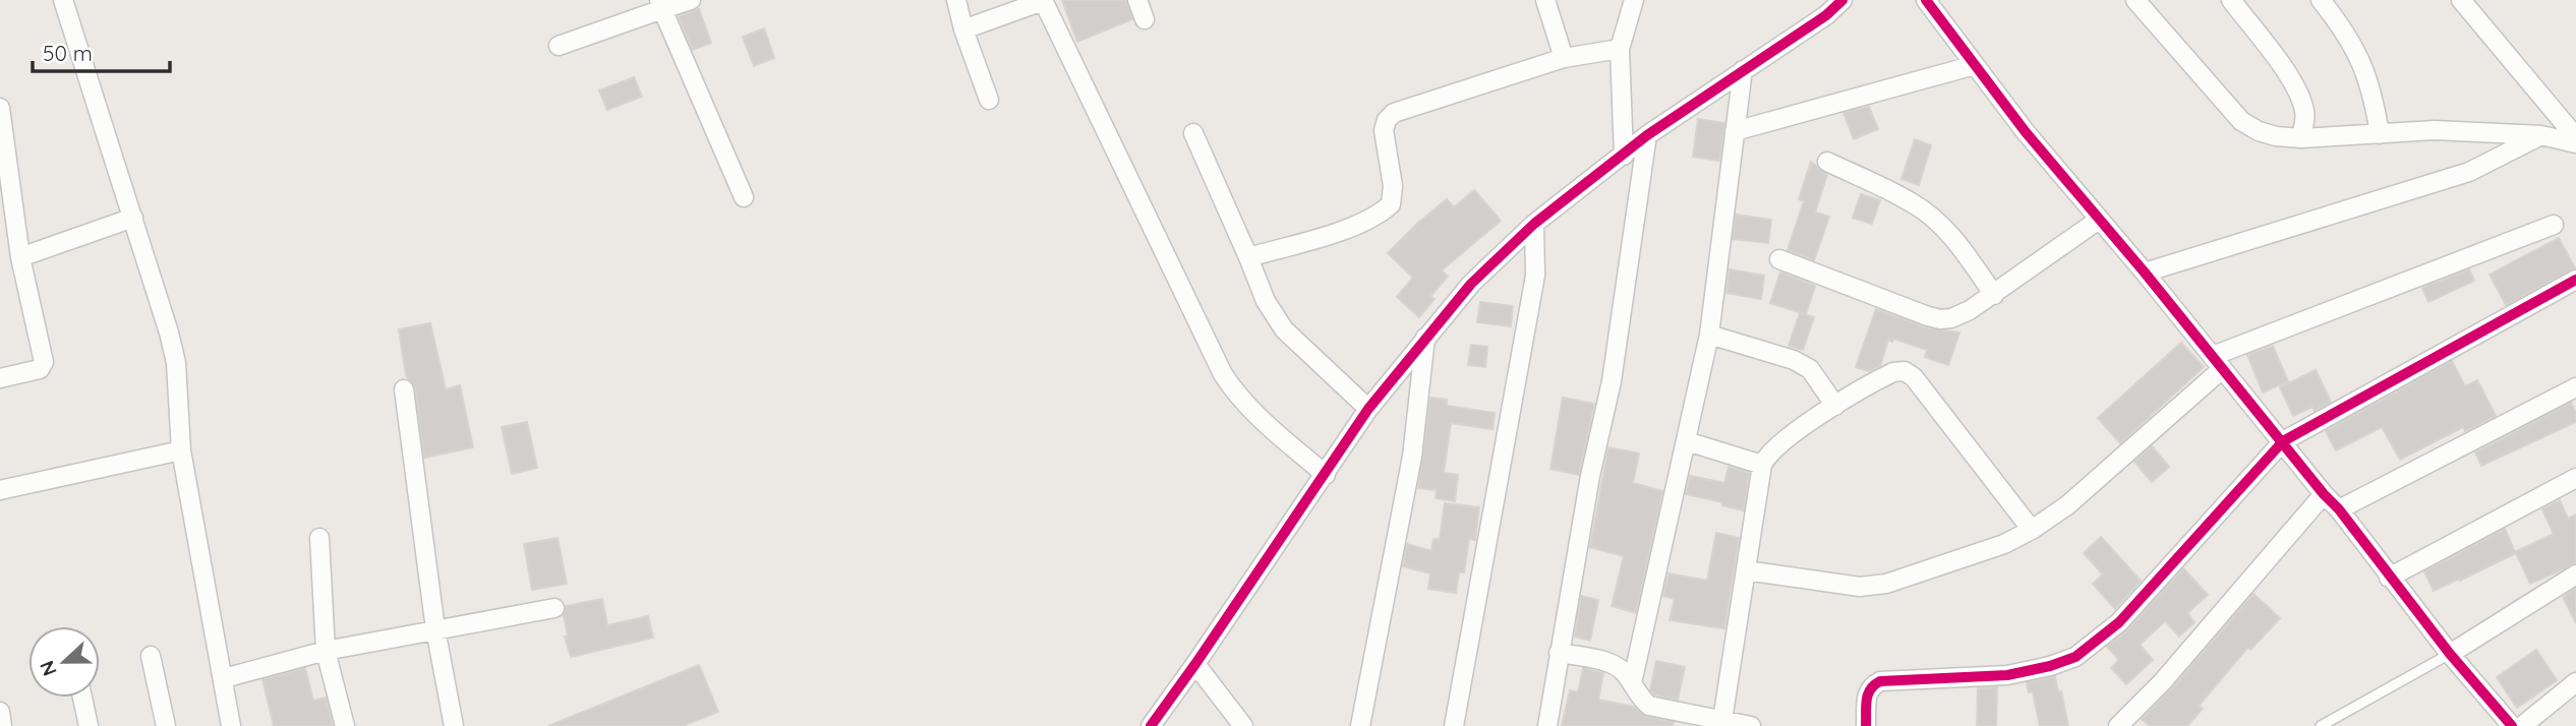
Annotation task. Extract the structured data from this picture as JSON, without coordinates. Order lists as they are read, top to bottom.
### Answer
{
  "scale_bar": "50 m",
  "north": "left"
}
